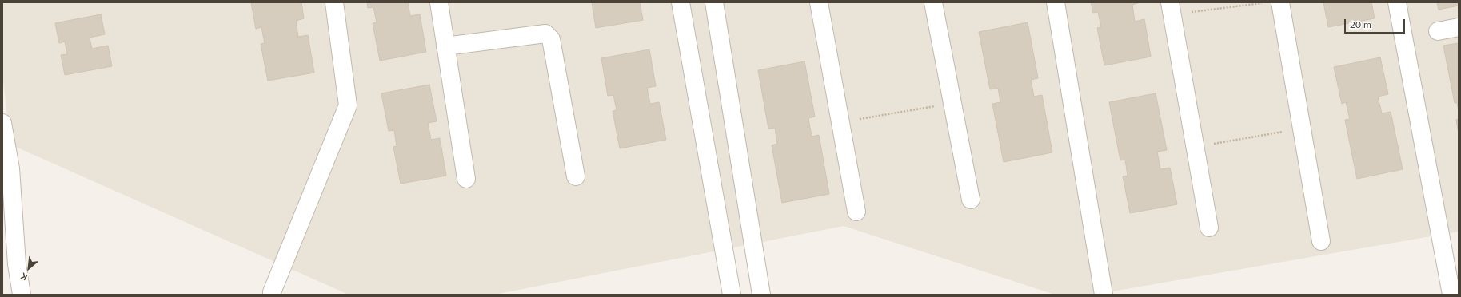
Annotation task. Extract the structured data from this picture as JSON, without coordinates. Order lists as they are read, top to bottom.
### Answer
{
  "scale_bar": "20 m",
  "north": "bottom left"
}
